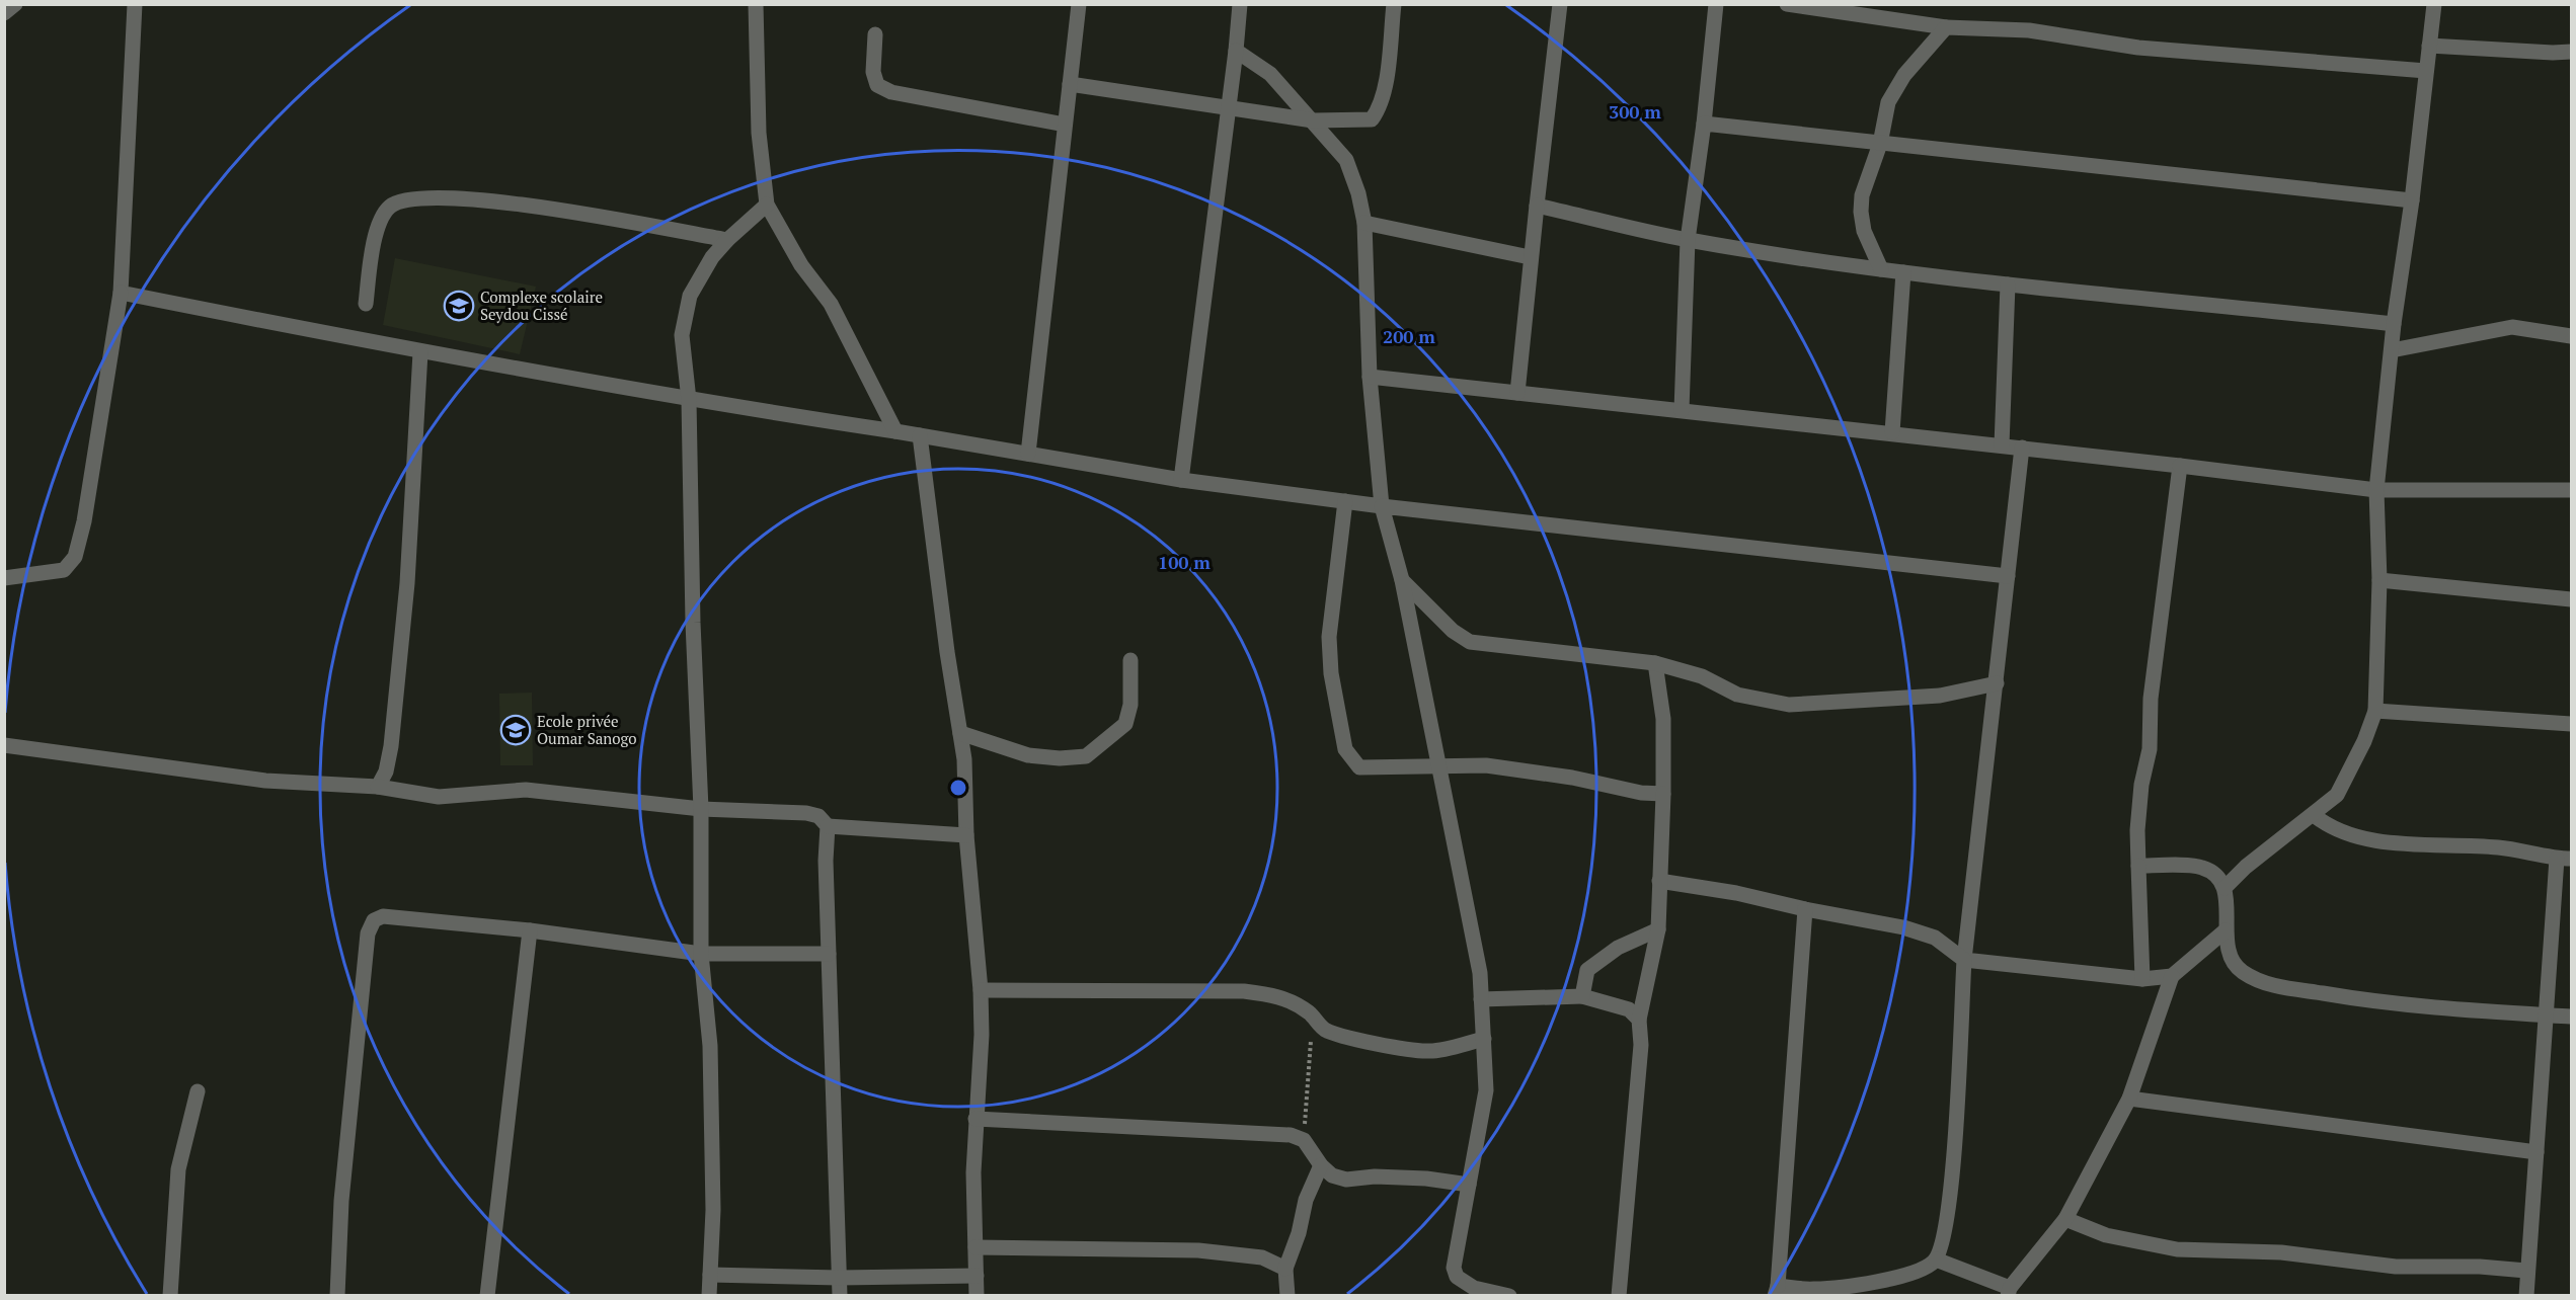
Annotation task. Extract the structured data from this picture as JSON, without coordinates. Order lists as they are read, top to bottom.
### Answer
{
  "places": {
    "school or university": ["Complexe scolaire Seydou Cissé", "Ecole privée Oumar Sanogo"]
  },
  "rings": ["300 m", "200 m", "100 m"]
}
